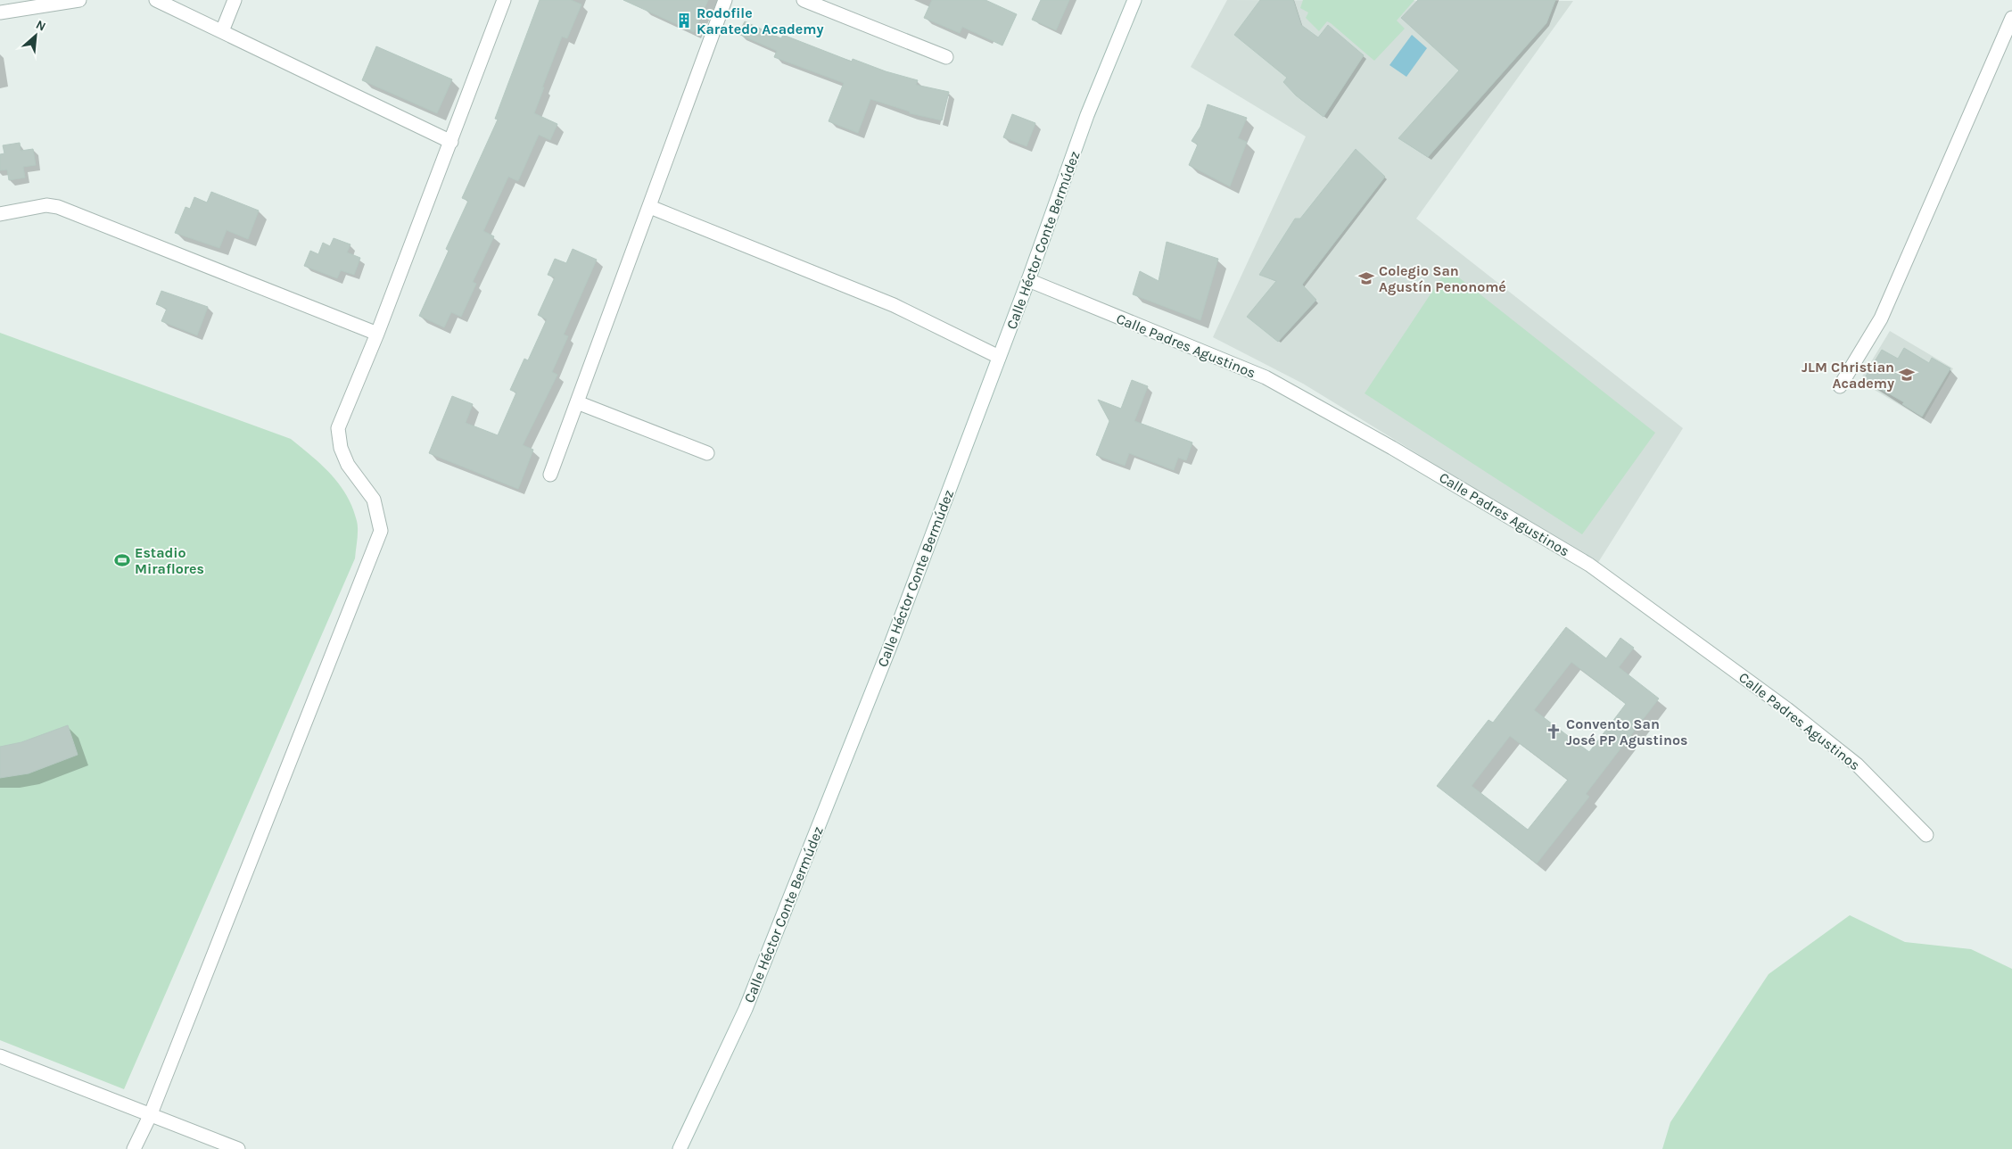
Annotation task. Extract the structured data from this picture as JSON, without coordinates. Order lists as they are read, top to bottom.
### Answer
{
  "streets": {
    "street": ["Calle Héctor Conte Bermúdez", "Calle Padres Agustinos"]
  },
  "crossings": [
    ["Calle Héctor Conte Bermúdez", "Calle Padres Agustinos"]
  ],
  "places": {
    "building": ["Rodofile Karatedo Academy"],
    "school or university": ["Colegio San Agustín Penonomé", "JLM Christian Academy"],
    "sports": ["Estadio Miraflores"],
    "church": ["Convento San José PP Agustinos"]
  },
  "north": "top right"
}
